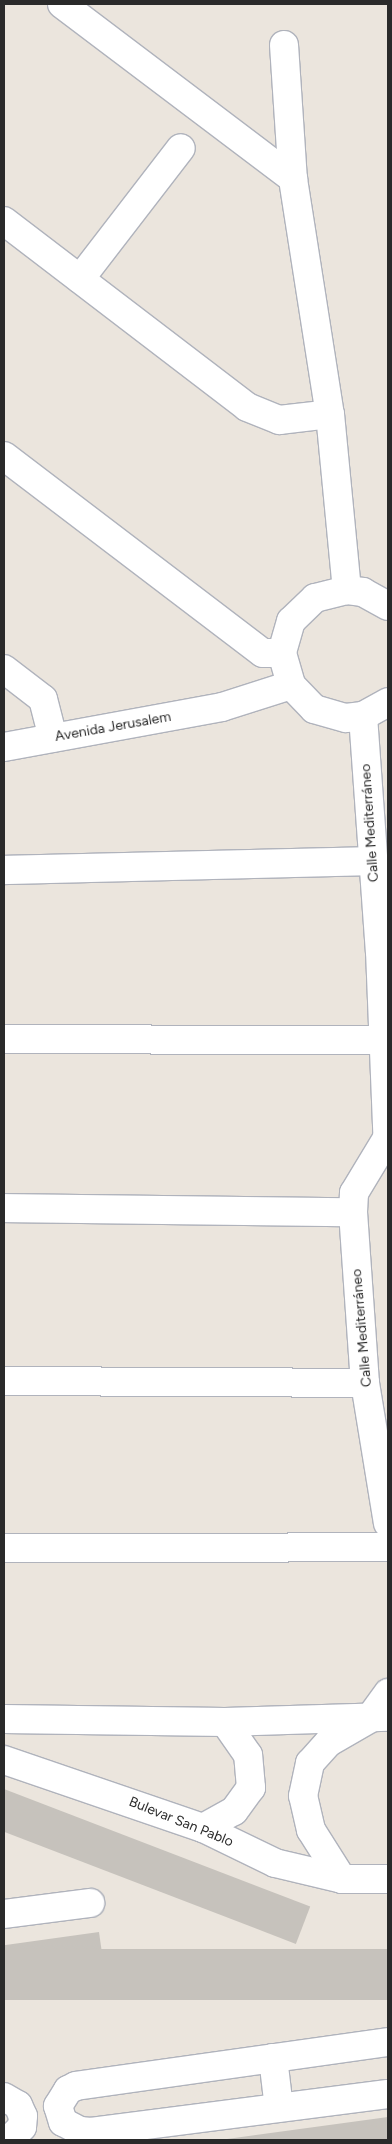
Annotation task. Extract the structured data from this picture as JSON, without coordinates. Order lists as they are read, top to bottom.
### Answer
{
  "streets": {
    "street": ["Avenida Jerusalem", "Calle Mediterráneo", "Bulevar San Pablo"]
  }
}
